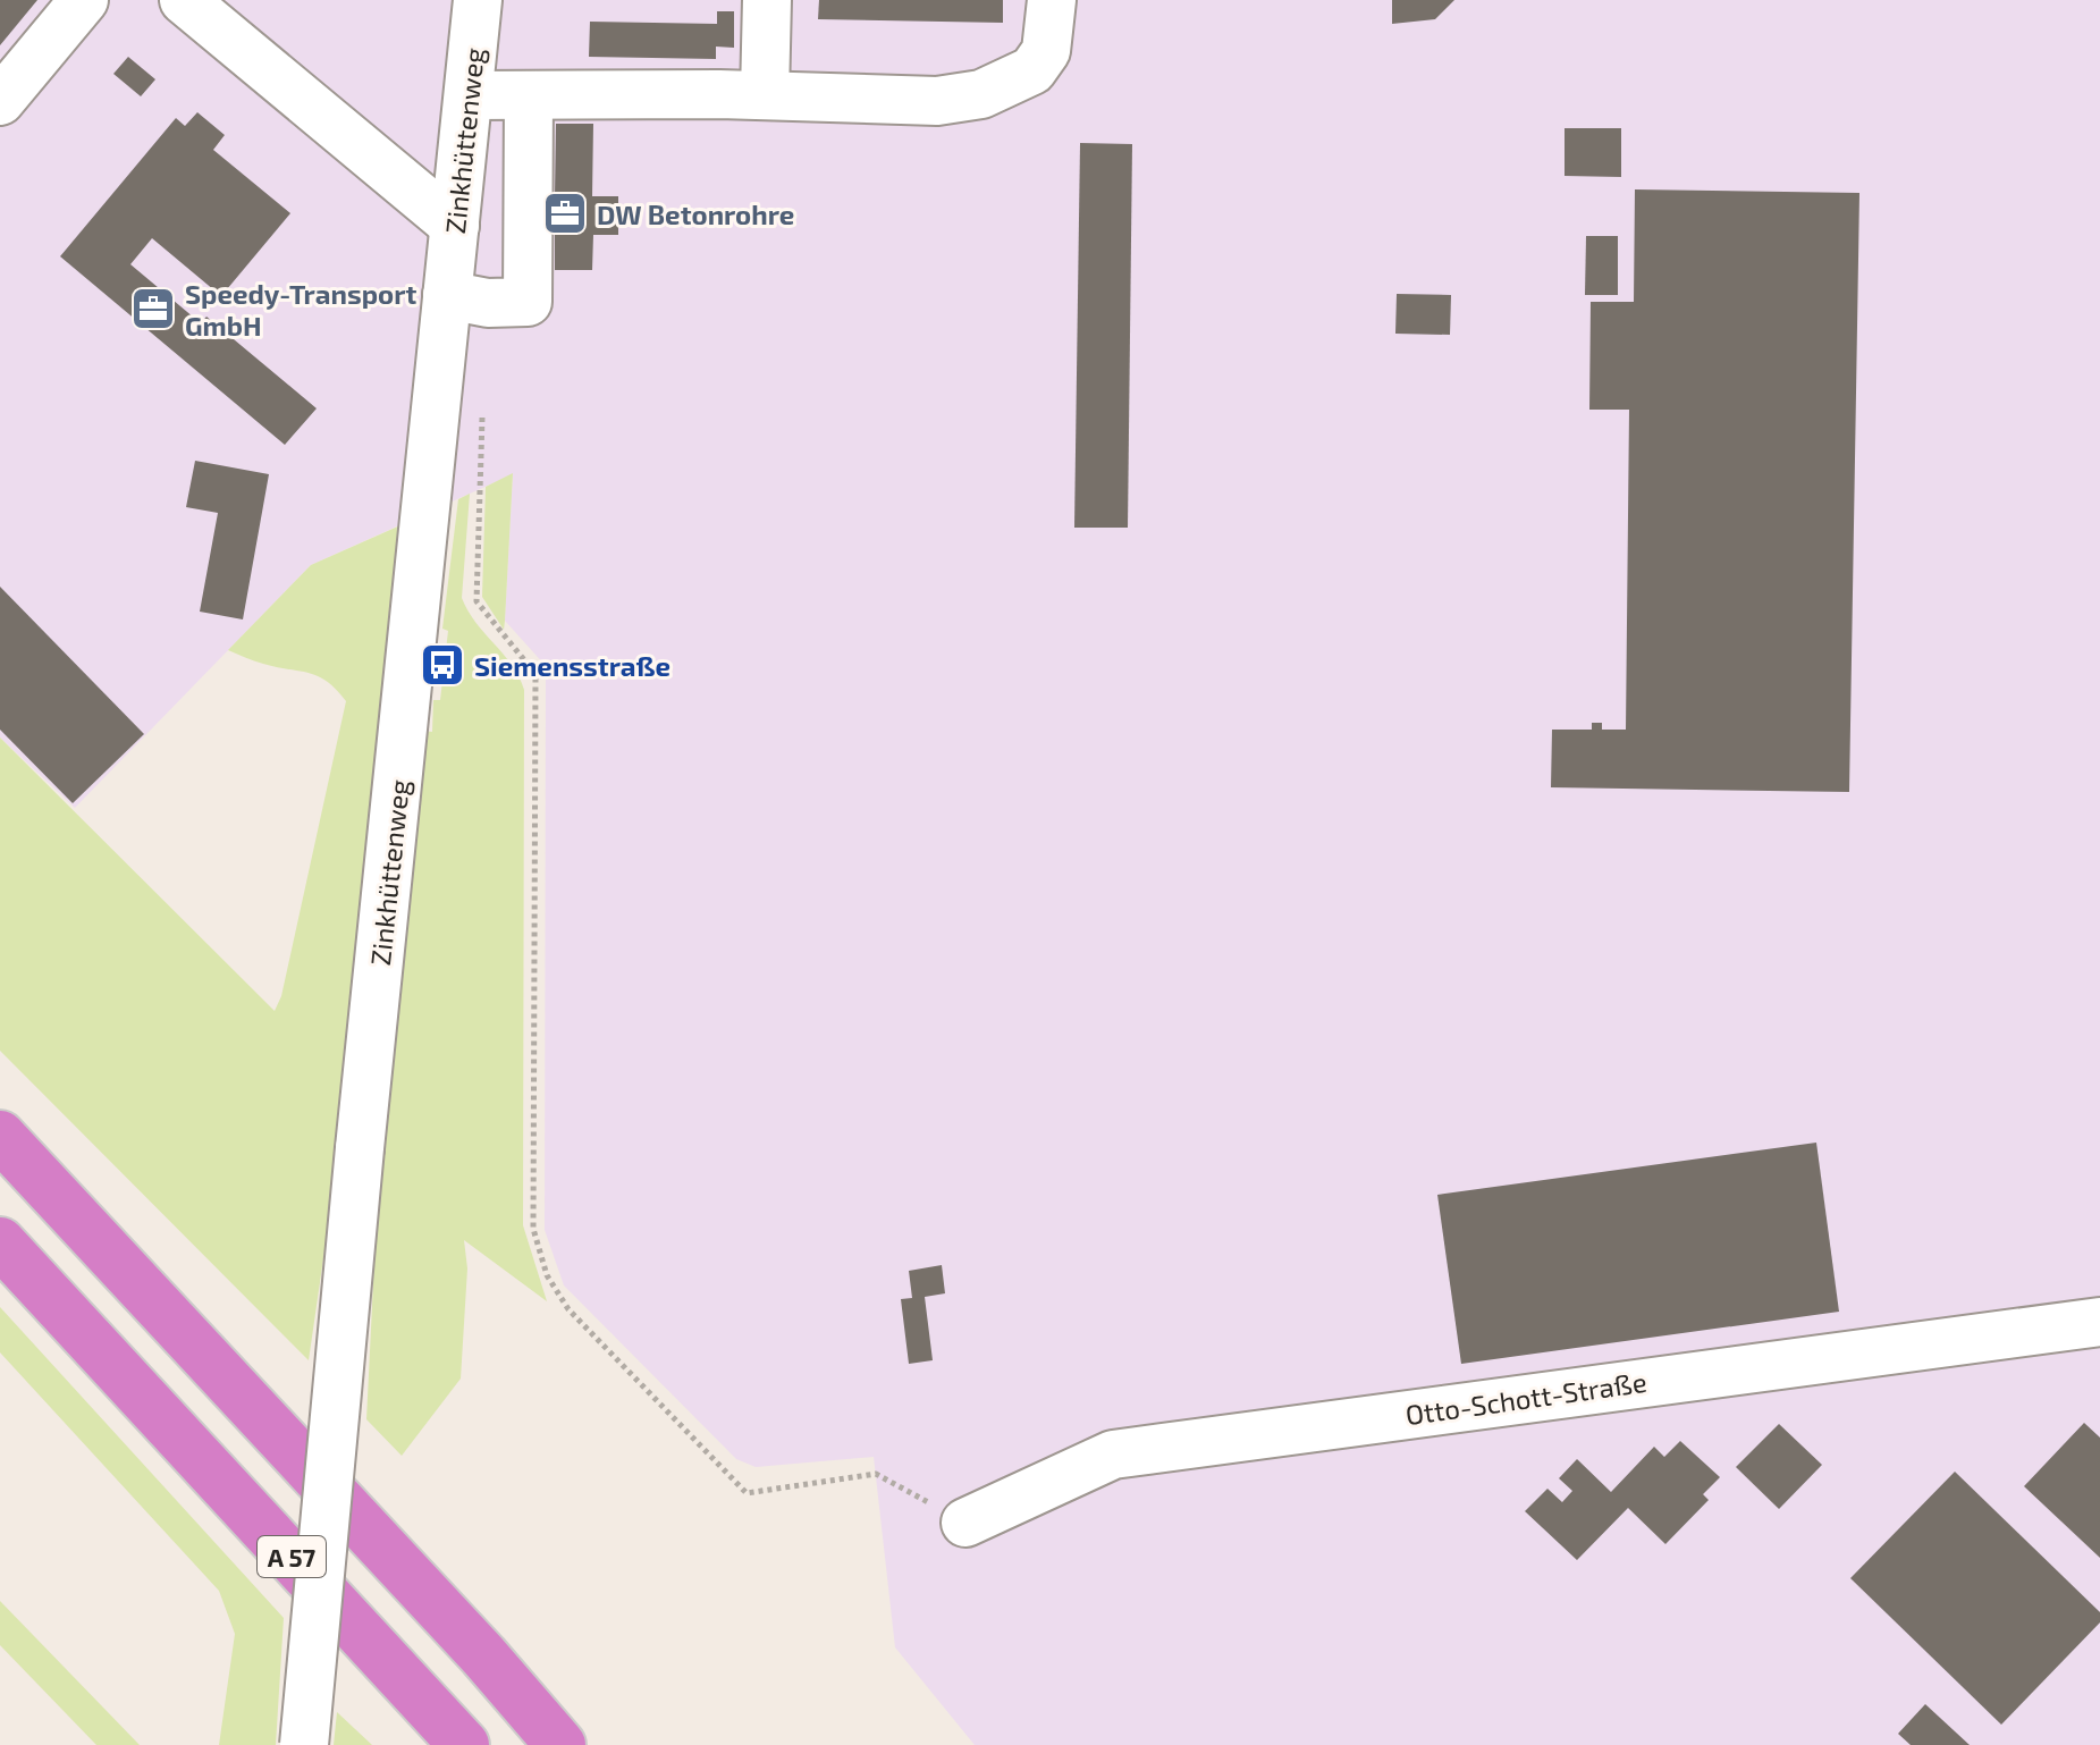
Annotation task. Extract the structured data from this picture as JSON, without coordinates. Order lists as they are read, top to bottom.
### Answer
{
  "streets": {
    "highway": ["A 57"],
    "street": ["Zinkhüttenweg", "Otto-Schott-Straße"]
  },
  "places": {
    "office": ["DW Betonrohre", "Speedy-Transport GmbH"],
    "bus stop": ["Siemensstraße"]
  }
}
